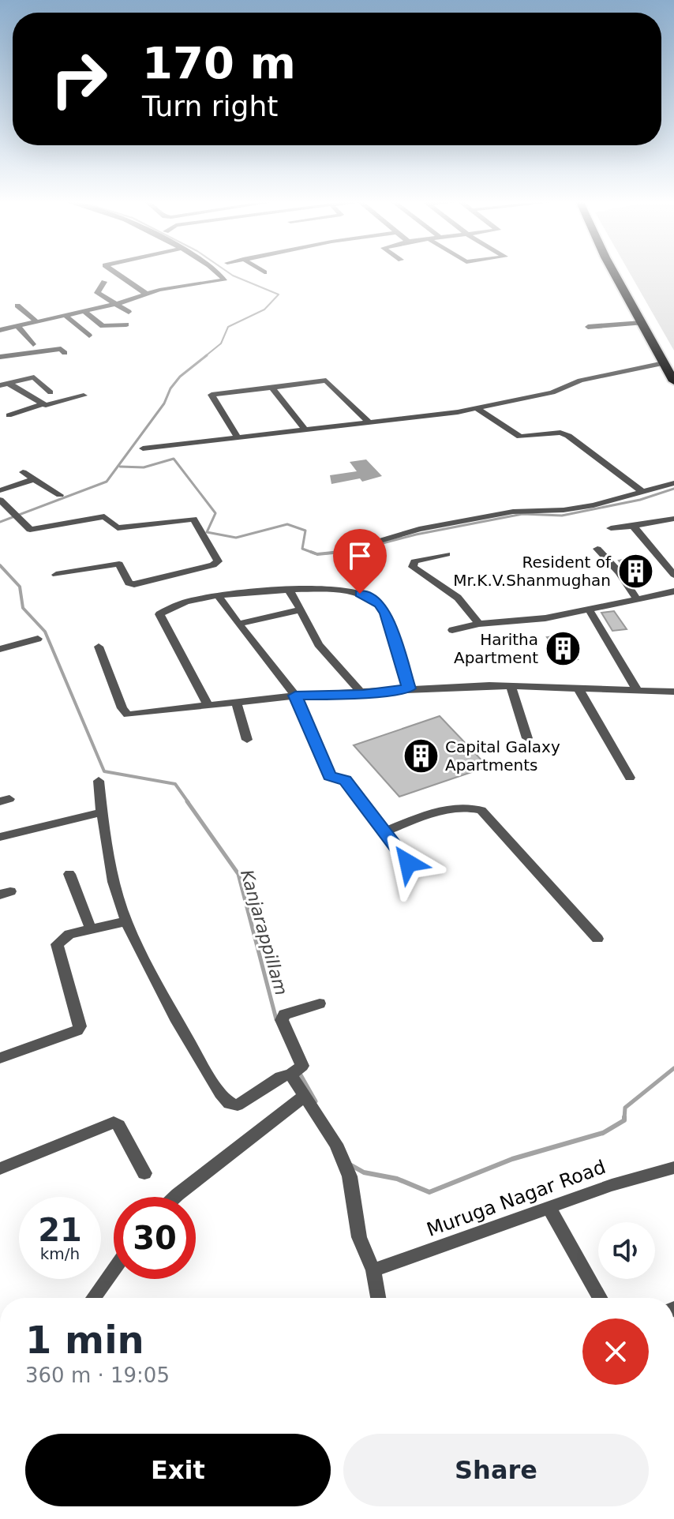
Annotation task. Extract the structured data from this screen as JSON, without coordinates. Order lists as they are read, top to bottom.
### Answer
{
  "streets": {
    "street": ["Muruga Nagar Road"]
  },
  "water": ["Kanjarappillam"],
  "places": {
    "building": ["Resident of Mr.K.V.Shanmughan", "Haritha Apartment", "Capital Galaxy Apartments"]
  },
  "page": {
    "turn": ["170 m", "Turn right"],
    "speed": "21 km/h",
    "limit": "30",
    "heading": ["1 min", "360 m · 19:05"],
    "buttons": ["Exit", "Share"]
  }
}
